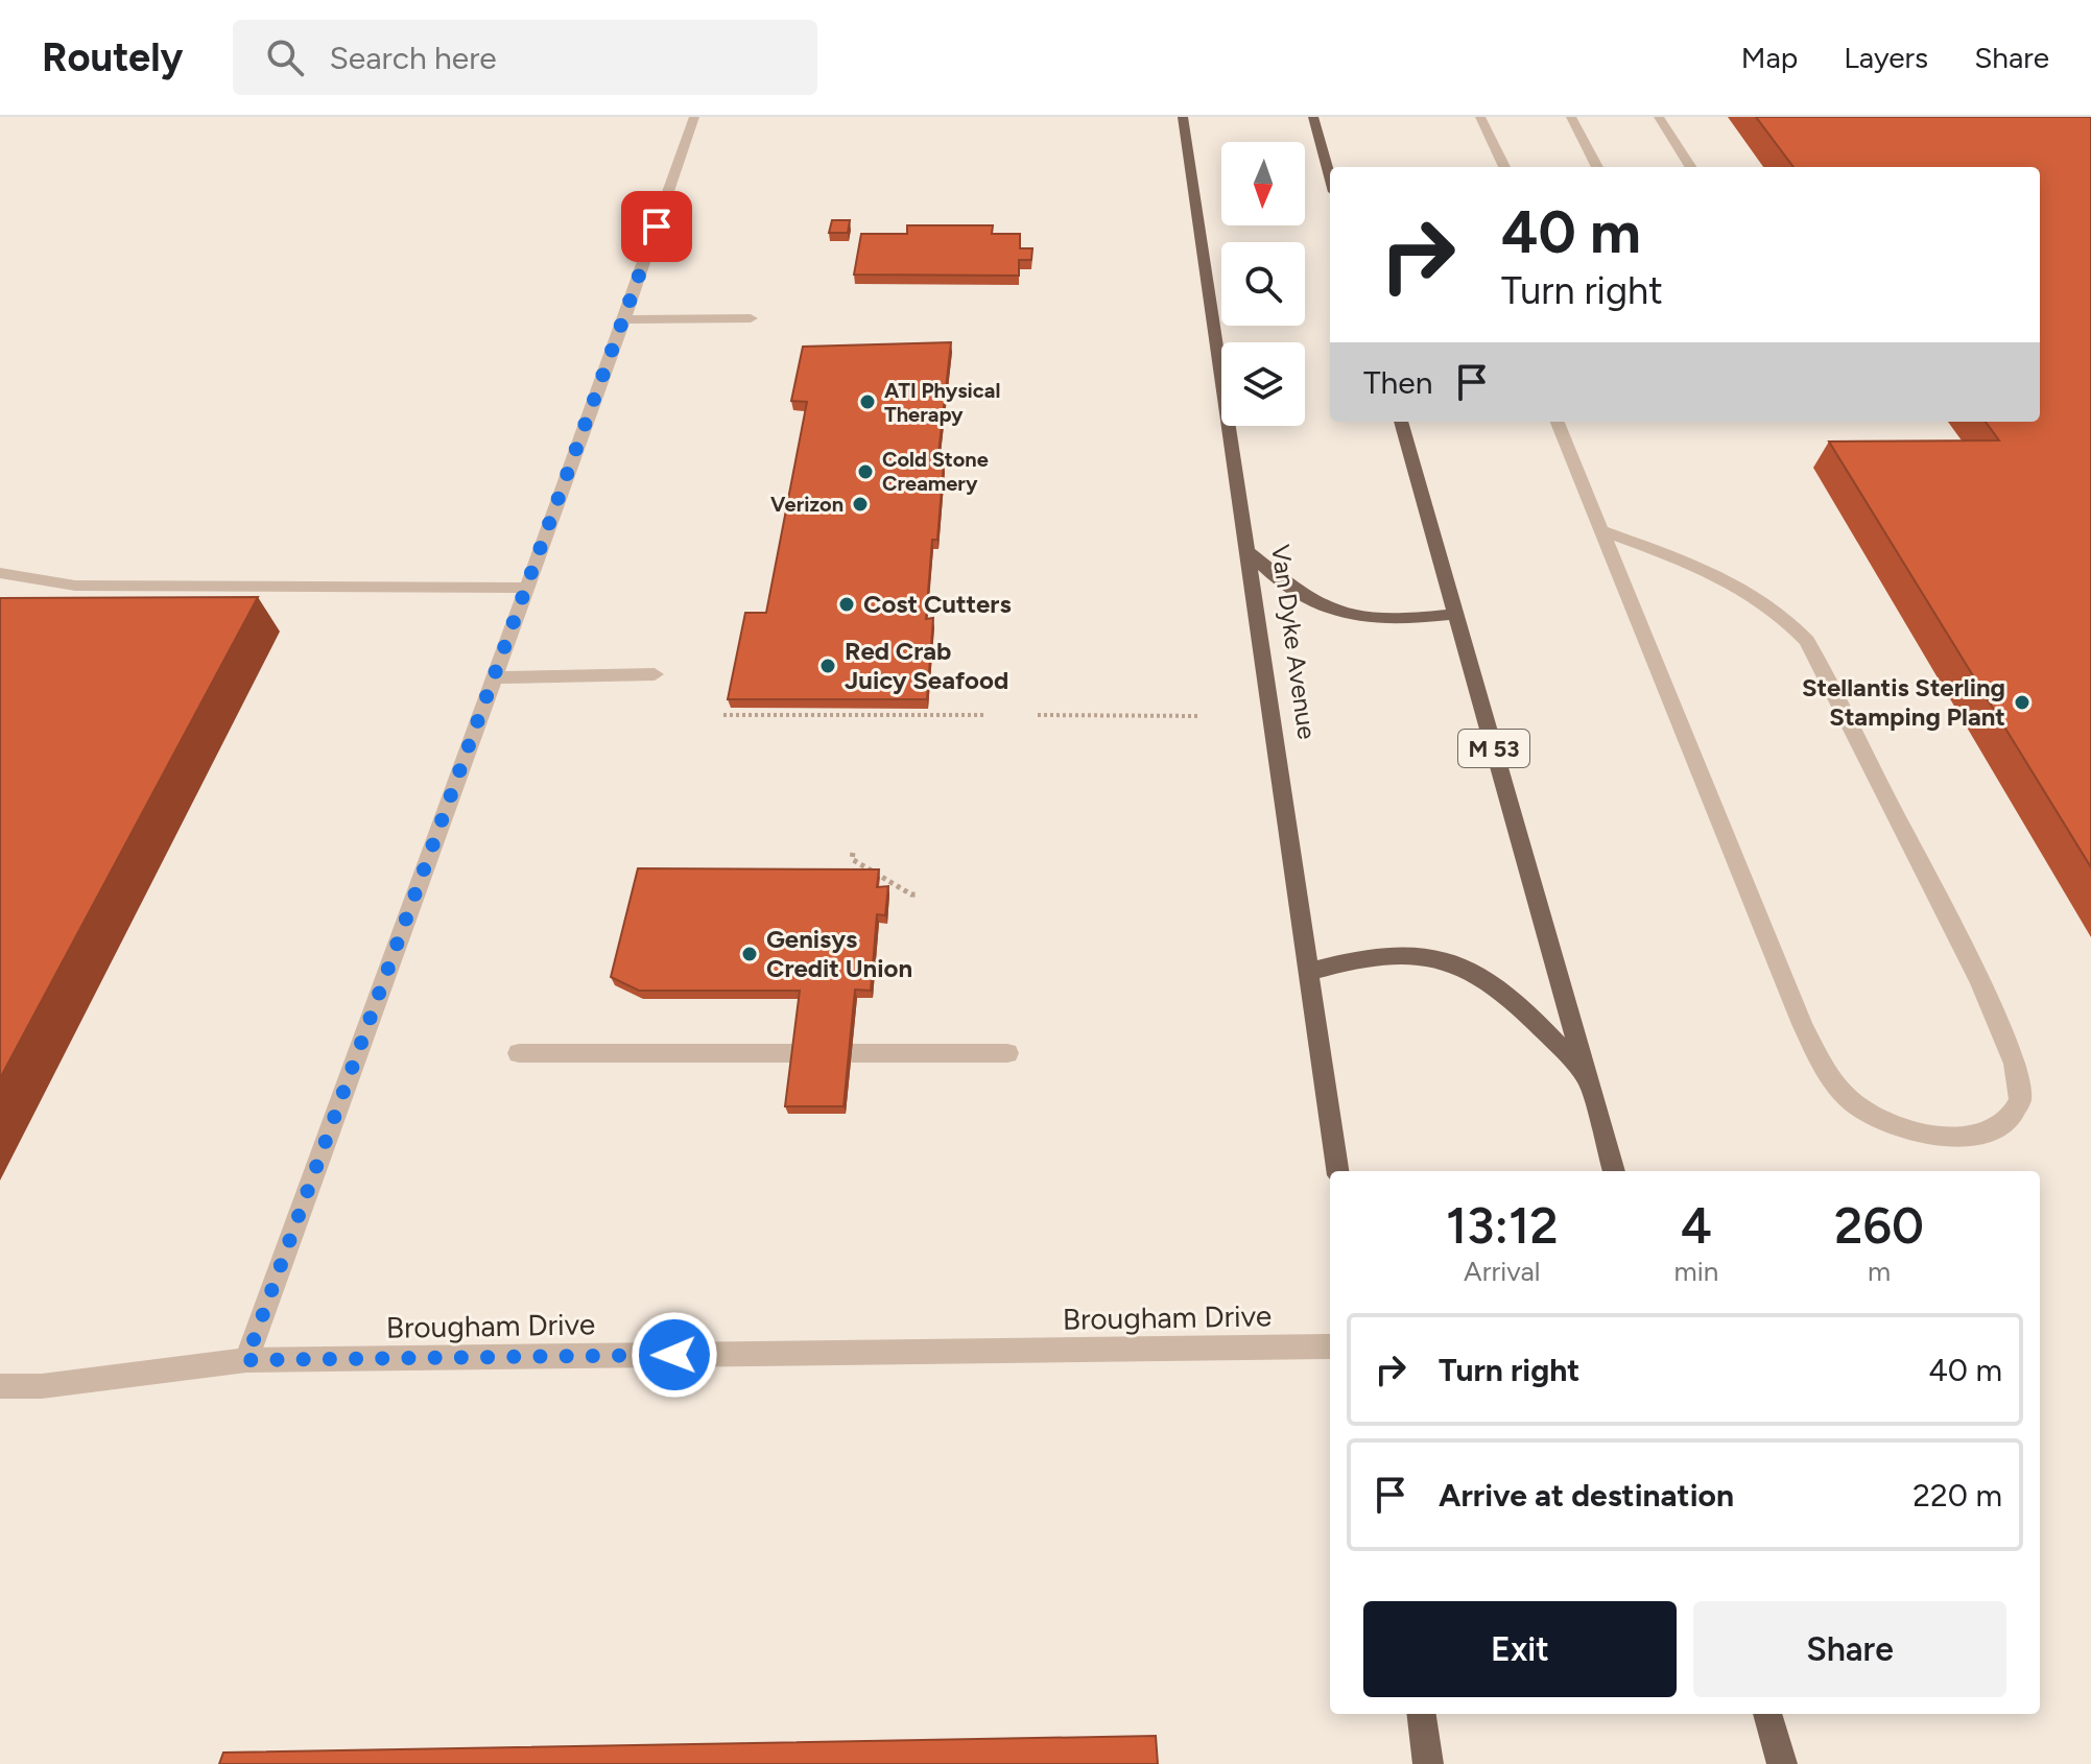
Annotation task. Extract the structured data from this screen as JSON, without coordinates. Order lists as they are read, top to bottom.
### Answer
{
  "streets": {
    "main road": ["Van Dyke Avenue", "M 53"],
    "street": ["Brougham Drive"]
  },
  "places": [
    "ATI Physical Therapy",
    "Cold Stone Creamery",
    "Verizon",
    "Cost Cutters",
    "Red Crab Juicy Seafood",
    "Stellantis Sterling Stamping Plant",
    "Genisys Credit Union"
  ],
  "north": "bottom",
  "page": {
    "header": "Routely",
    "search": "Search here",
    "nav": ["Map", "Layers", "Share"],
    "turn": ["40 m", "Turn right"],
    "then": "Then",
    "eta": [
      "13:12",
      "Arrival",
      "4",
      "min",
      "260",
      "m"
    ],
    "list": [
      {
        "name": "Turn right",
        "value": "40 m"
      },
      {
        "name": "Arrive at destination",
        "value": "220 m"
      }
    ],
    "buttons": ["Exit", "Share"]
  }
}
